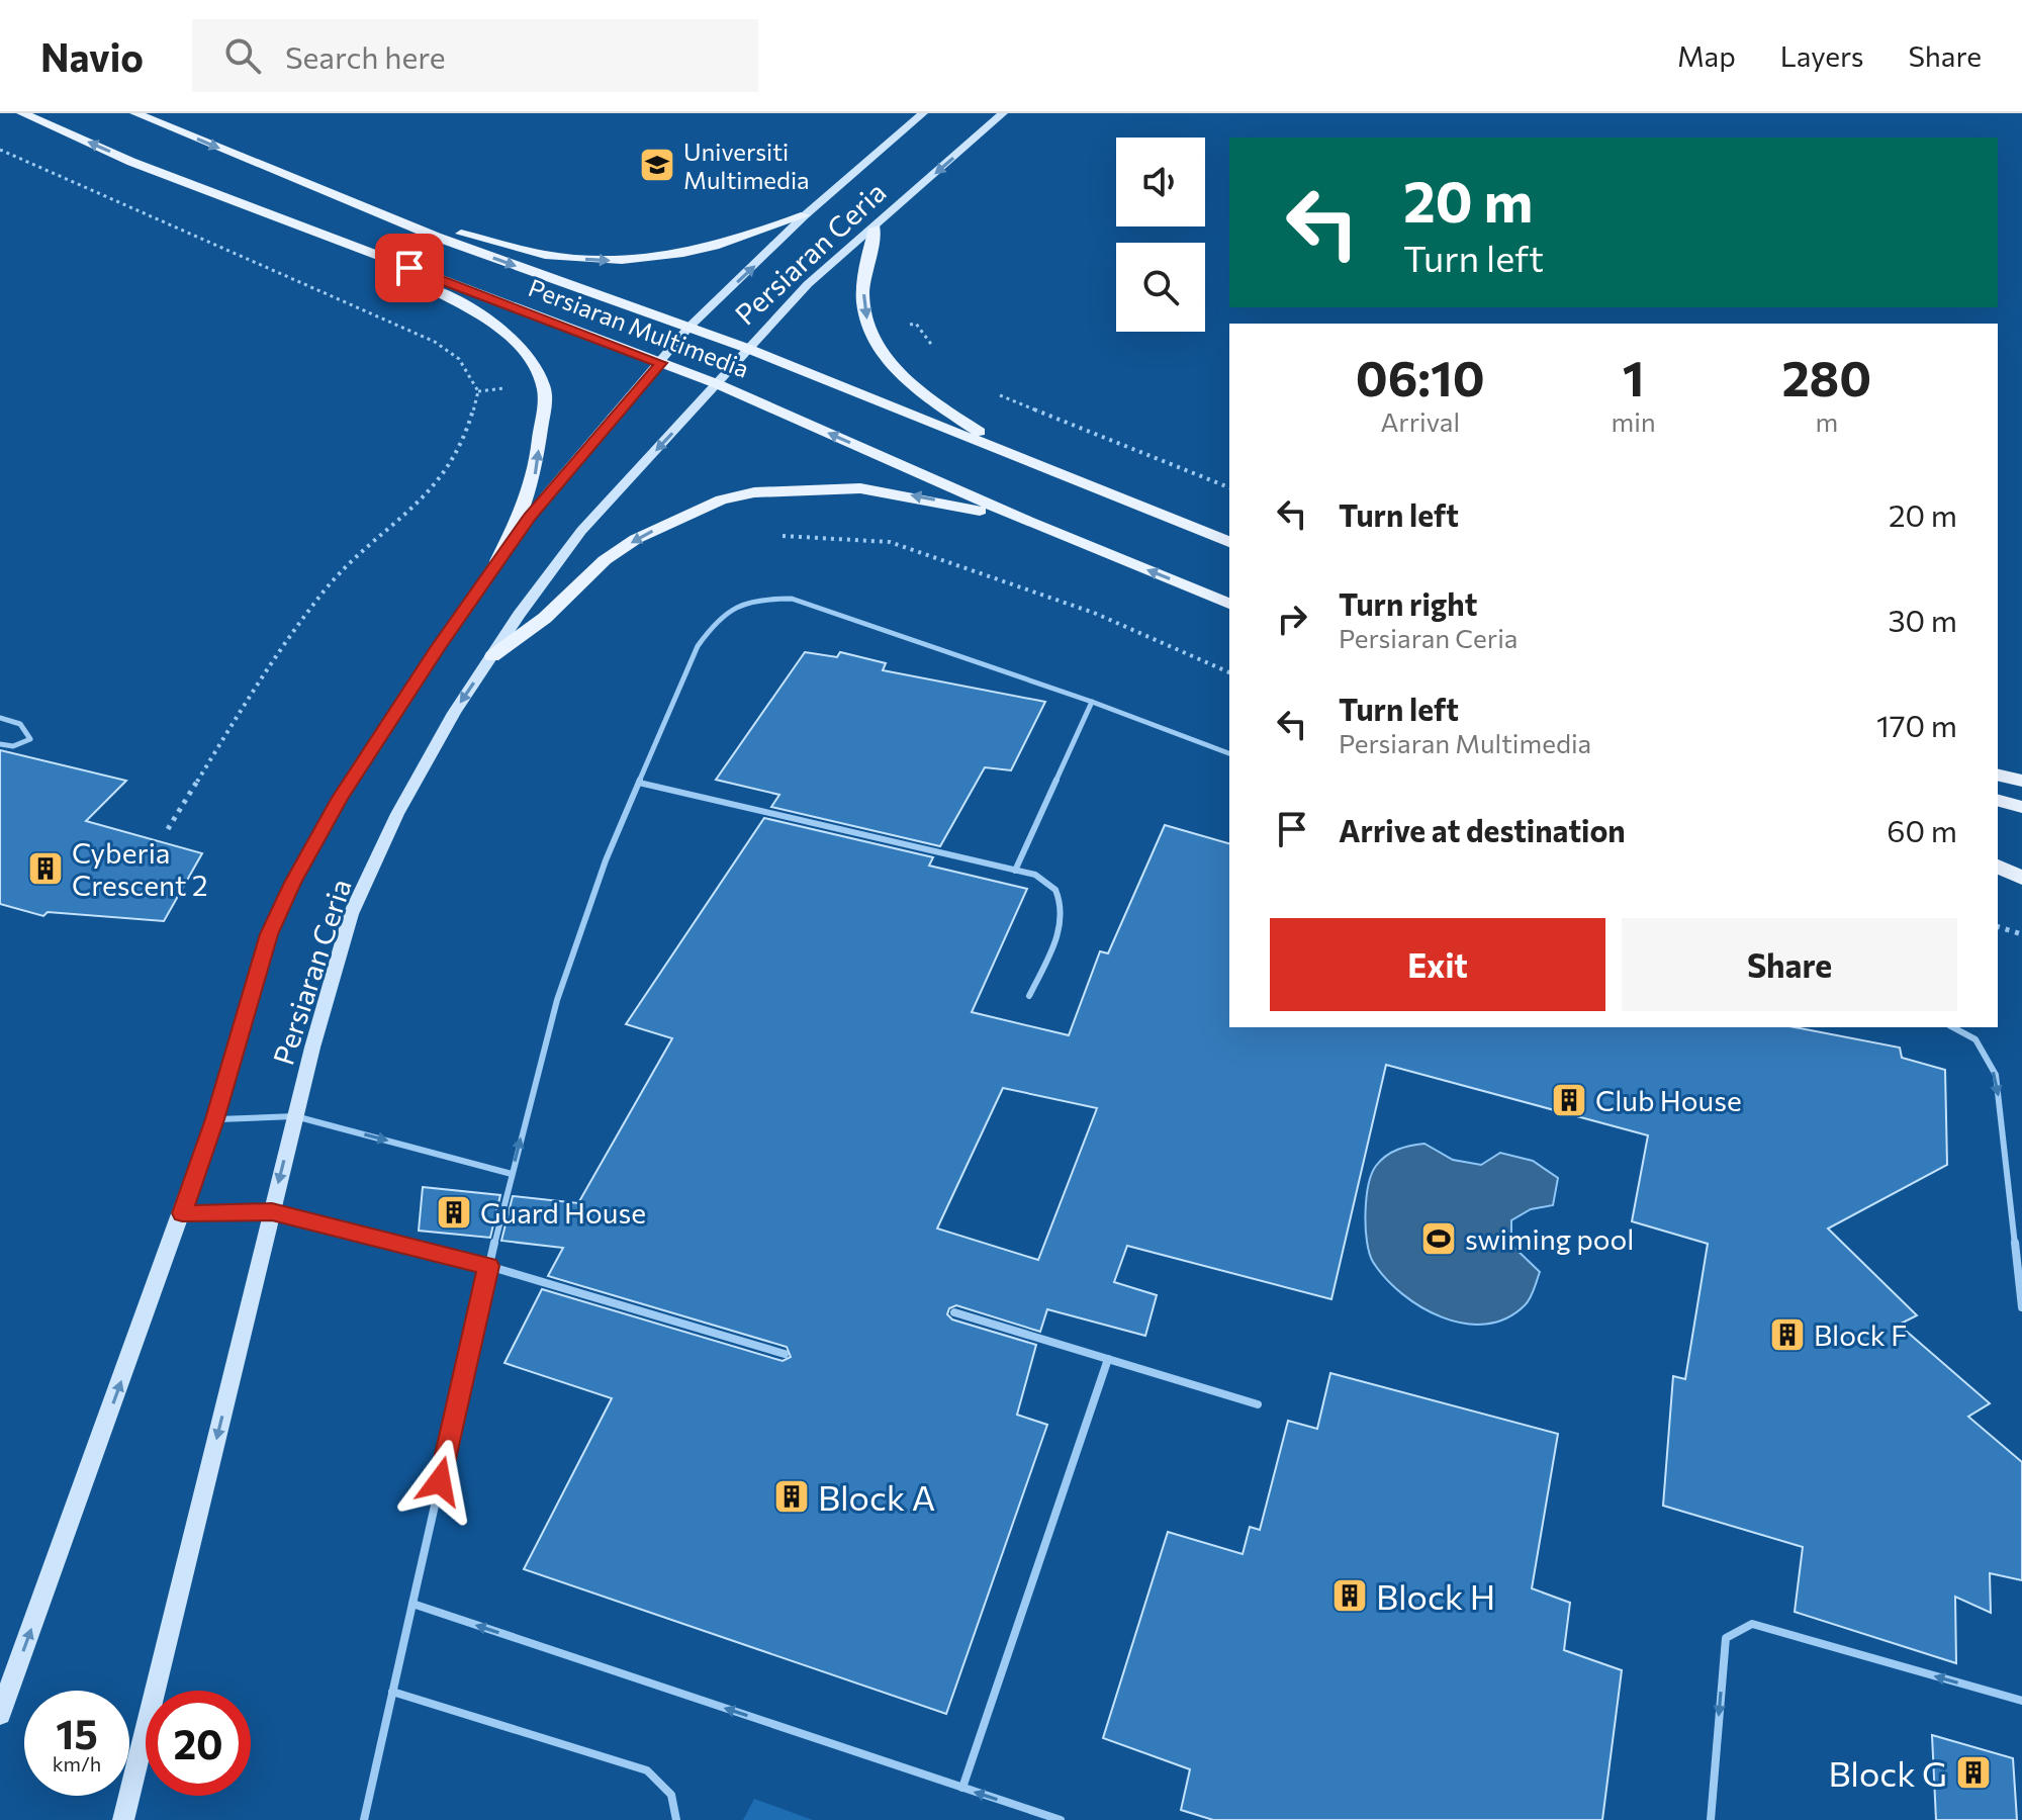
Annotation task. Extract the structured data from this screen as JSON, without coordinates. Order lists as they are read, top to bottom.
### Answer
{
  "streets": {
    "main road": ["Persiaran Multimedia"],
    "street": ["Persiaran Ceria"]
  },
  "crossings": [
    ["Persiaran Ceria", "Persiaran Multimedia"]
  ],
  "places": {
    "school or university": ["Universiti Multimedia"],
    "building": [
      "Cyberia Crescent 2",
      "Club House",
      "Guard House",
      "Block F",
      "Block A",
      "Block H",
      "Block G"
    ],
    "sports": ["swiming pool"]
  },
  "page": {
    "header": "Navio",
    "search": "Search here",
    "nav": ["Map", "Layers", "Share"],
    "turn": ["20 m", "Turn left"],
    "eta": [
      "06:10",
      "Arrival",
      "1",
      "min",
      "280",
      "m"
    ],
    "list": [
      {
        "name": "Turn left",
        "value": "20 m"
      },
      {
        "name": "Turn right",
        "note": "Persiaran Ceria",
        "value": "30 m"
      },
      {
        "name": "Turn left",
        "note": "Persiaran Multimedia",
        "value": "170 m"
      },
      {
        "name": "Arrive at destination",
        "value": "60 m"
      }
    ],
    "buttons": ["Exit", "Share"],
    "speed": "15 km/h",
    "limit": "20"
  }
}
